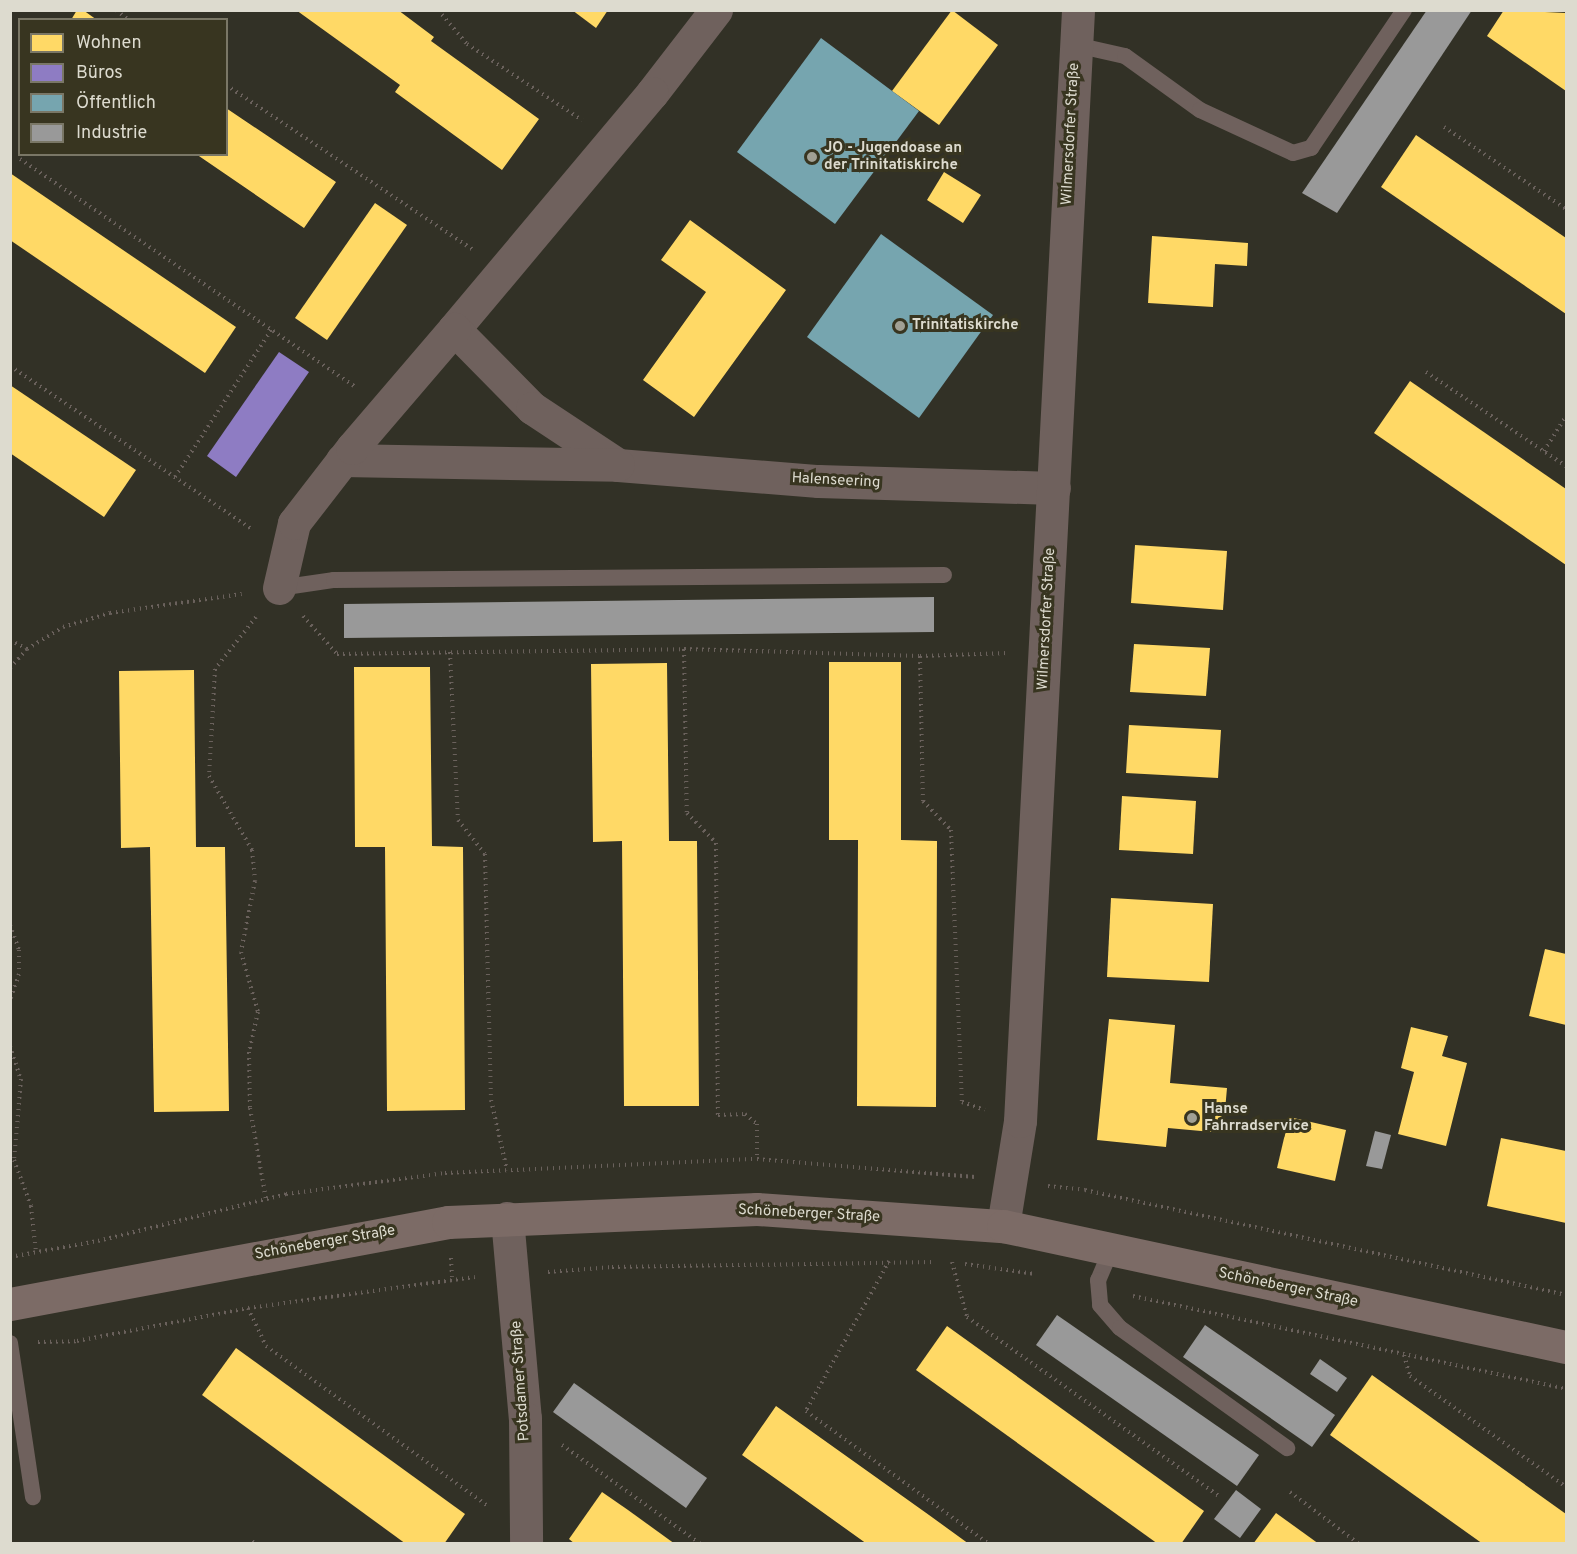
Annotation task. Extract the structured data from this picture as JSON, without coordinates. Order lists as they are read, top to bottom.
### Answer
{
  "streets": {
    "street": [
      "Wilmersdorfer Straße",
      "Halenseering",
      "Schöneberger Straße",
      "Potsdamer Straße"
    ]
  },
  "crossings": [
    ["Wilmersdorfer Straße", "Halenseering"],
    ["Wilmersdorfer Straße", "Schöneberger Straße"],
    ["Schöneberger Straße", "Potsdamer Straße"]
  ],
  "places": ["JO - Jugendoase an der Trinitatiskirche", "Trinitatiskirche", "Hanse Fahrradservice"],
  "legend": [
    "Wohnen",
    "Büros",
    "Öffentlich",
    "Industrie"
  ]
}
